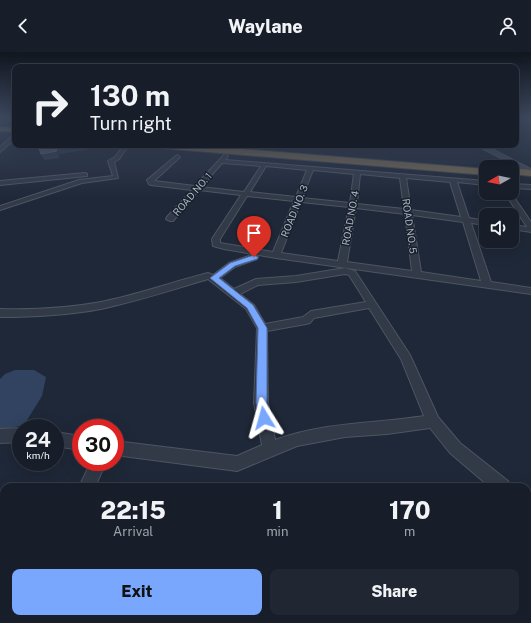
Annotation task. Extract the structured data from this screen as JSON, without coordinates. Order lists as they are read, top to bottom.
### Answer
{
  "streets": {
    "street": [
      "ROAD NO. 1",
      "ROAD NO. 3",
      "ROAD NO. 4",
      "ROAD NO. 5"
    ]
  },
  "north": "left",
  "page": {
    "header": "Waylane",
    "turn": ["130 m", "Turn right"],
    "speed": "24 km/h",
    "limit": "30",
    "eta": [
      "22:15",
      "Arrival",
      "1",
      "min",
      "170",
      "m"
    ],
    "buttons": ["Exit", "Share"]
  }
}
